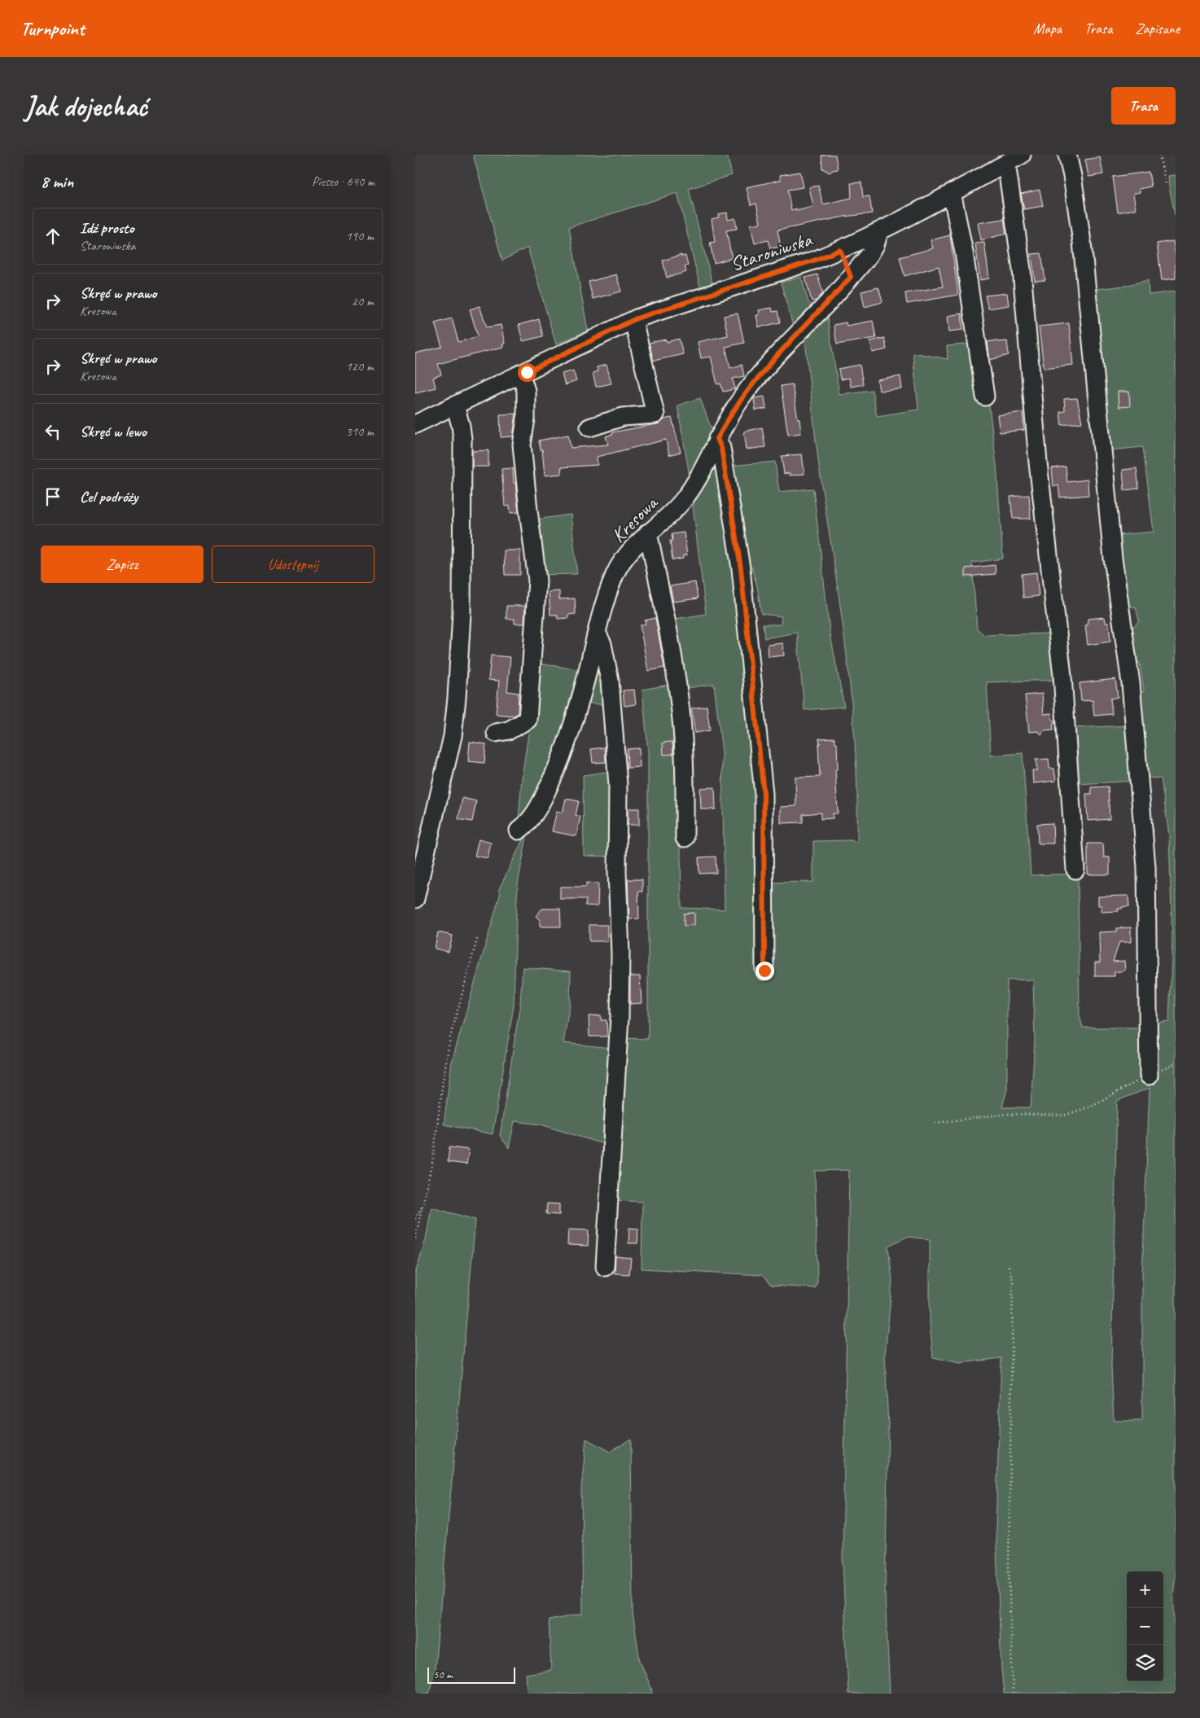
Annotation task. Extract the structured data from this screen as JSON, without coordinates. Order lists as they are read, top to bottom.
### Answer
{
  "streets": {
    "street": ["Staroniwska", "Kresowa"]
  },
  "crossings": [
    ["Staroniwska", "Kresowa"]
  ],
  "scale_bar": "50 m",
  "page": {
    "header": "Turnpoint",
    "nav": ["Mapa", "Trasa", "Zapisane"],
    "buttons": [
      "Trasa",
      ["Zapisz", "Udostępnij"]
    ],
    "title": "Jak dojechać",
    "heading": ["8 min", "Pieszo · 640 m"],
    "list": [
      ["Idź prosto", "Staroniwska", "190 m"],
      ["Skręć w prawo", "Kresowa", "20 m"],
      ["Skręć w prawo", "Kresowa", "120 m"],
      ["Skręć w lewo", "310 m"],
      "Cel podróży"
    ],
    "map_buttons": ["+", "−"],
    "scale": "50 m"
  }
}
